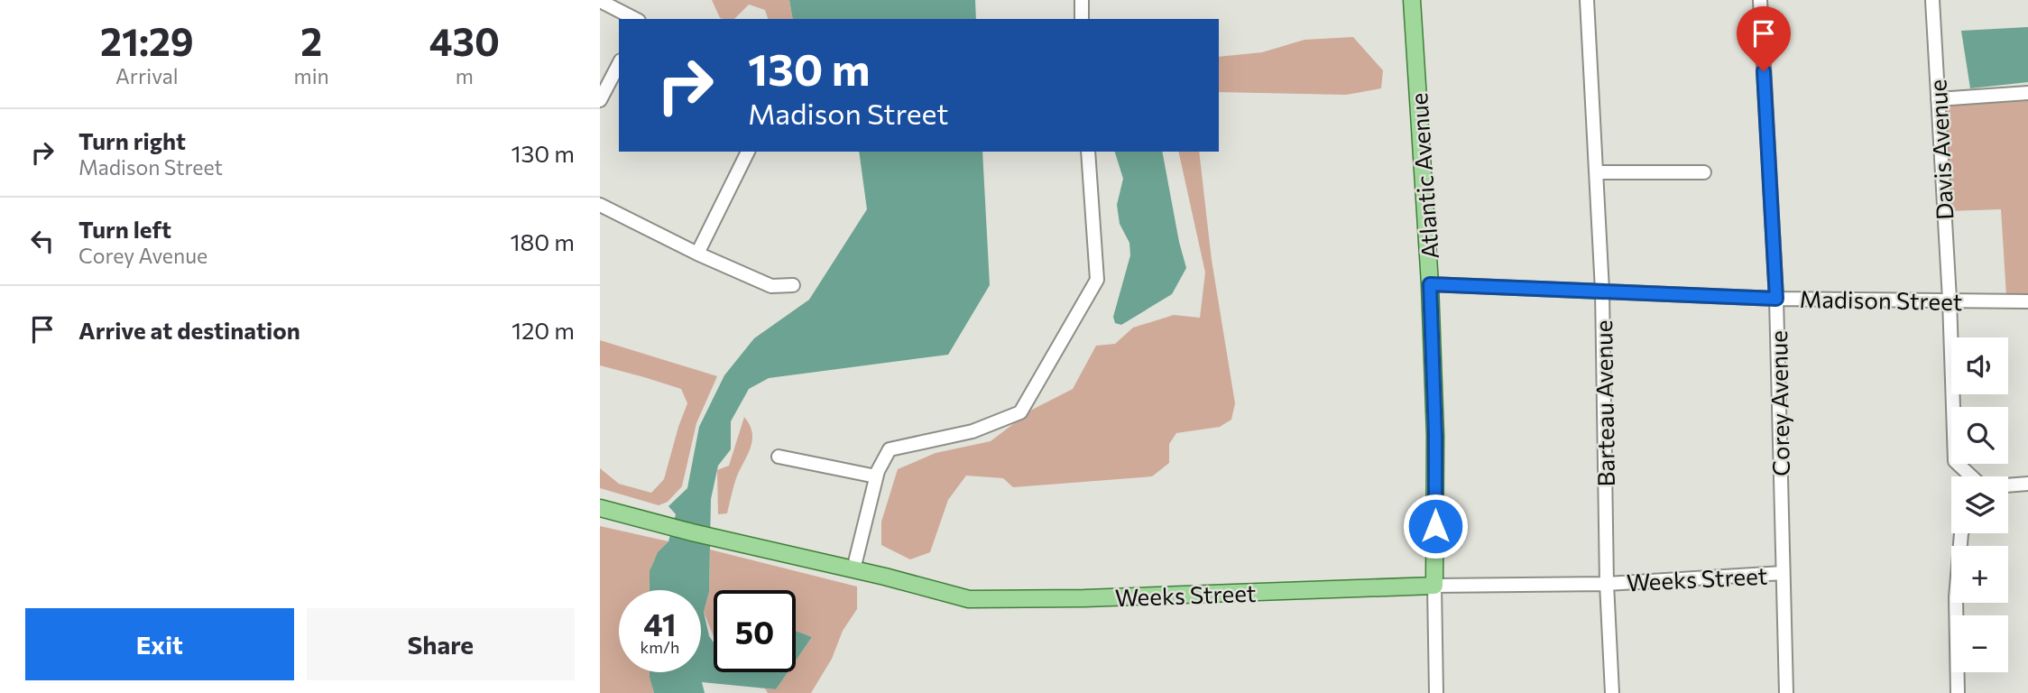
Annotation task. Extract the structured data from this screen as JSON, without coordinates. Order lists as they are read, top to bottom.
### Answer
{
  "streets": {
    "main road": ["Atlantic Avenue", "Weeks Street"],
    "street": [
      "Davis Avenue",
      "Madison Street",
      "Barteau Avenue",
      "Corey Avenue"
    ]
  },
  "crossings": [
    ["Davis Avenue", "Madison Street"],
    ["Atlantic Avenue", "Madison Street"],
    ["Atlantic Avenue", "Weeks Street"],
    ["Madison Street", "Barteau Avenue"],
    ["Madison Street", "Corey Avenue"],
    ["Barteau Avenue", "Weeks Street"],
    ["Corey Avenue", "Weeks Street"]
  ],
  "page": {
    "eta": [
      "21:29",
      "Arrival",
      "2",
      "min",
      "430",
      "m"
    ],
    "turn": ["130 m", "Madison Street"],
    "list": [
      {
        "name": "Turn right",
        "note": "Madison Street",
        "value": "130 m"
      },
      {
        "name": "Turn left",
        "note": "Corey Avenue",
        "value": "180 m"
      },
      {
        "name": "Arrive at destination",
        "value": "120 m"
      }
    ],
    "map_buttons": ["+", "−"],
    "speed": "41 km/h",
    "limit": "50",
    "buttons": ["Exit", "Share"]
  }
}
